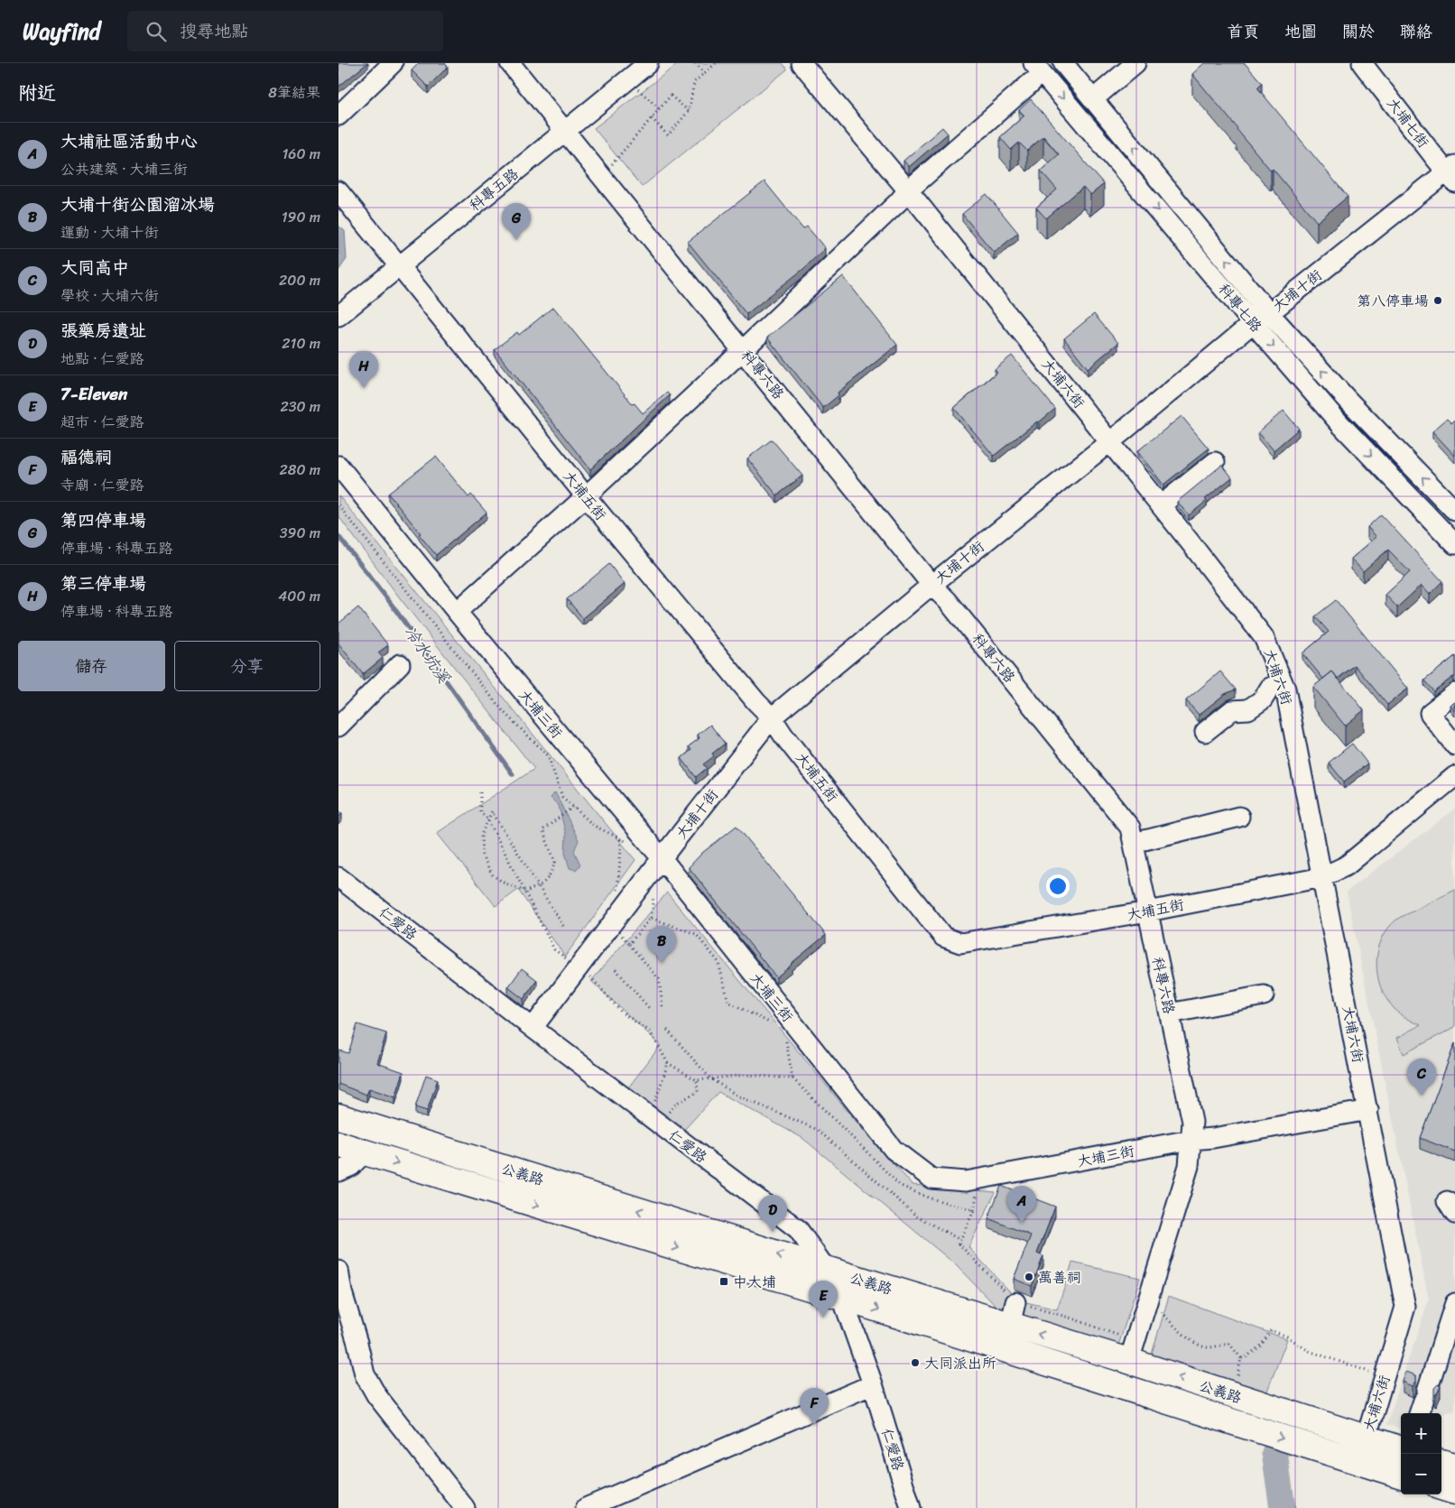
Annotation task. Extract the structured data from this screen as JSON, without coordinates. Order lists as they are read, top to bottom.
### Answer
{
  "streets": {
    "main road": ["公義路"],
    "street": [
      "大埔七街",
      "科專五路",
      "大埔十街",
      "科專七路",
      "科專六路",
      "大埔六街",
      "大埔五街",
      "大埔三街",
      "仁愛路"
    ]
  },
  "crossings": [
    ["大埔七街", "大埔十街"],
    ["科專五路", "科專六路"],
    ["科專五路", "大埔五街"],
    ["大埔十街", "科專七路"],
    ["大埔十街", "科專六路"],
    ["大埔十街", "大埔六街"],
    ["大埔十街", "大埔五街"],
    ["大埔十街", "大埔三街"],
    ["大埔十街", "仁愛路"],
    ["科專六路", "大埔五街"],
    ["科專六路", "大埔三街"],
    ["科專六路", "公義路"],
    ["大埔六街", "大埔五街"],
    ["大埔六街", "大埔三街"],
    ["大埔六街", "公義路"],
    ["仁愛路", "公義路"]
  ],
  "water": ["冷水坑溪"],
  "places": {
    "other": ["第八停車場", "萬善祠", "大同派出所"],
    "transit": ["中大埔"]
  },
  "page": {
    "header": "Wayfind",
    "search": "搜尋地點",
    "nav": [
      "首頁",
      "地圖",
      "關於",
      "聯絡"
    ],
    "heading": ["附近", "8筆結果"],
    "list": [
      {
        "mark": "A",
        "name": "大埔社區活動中心",
        "note": "公共建築 · 大埔三街",
        "value": "160 m"
      },
      {
        "mark": "B",
        "name": "大埔十街公園溜冰場",
        "note": "運動 · 大埔十街",
        "value": "190 m"
      },
      {
        "mark": "C",
        "name": "大同高中",
        "note": "學校 · 大埔六街",
        "value": "200 m"
      },
      {
        "mark": "D",
        "name": "張藥房遺址",
        "note": "地點 · 仁愛路",
        "value": "210 m"
      },
      {
        "mark": "E",
        "name": "7-Eleven",
        "note": "超市 · 仁愛路",
        "value": "230 m"
      },
      {
        "mark": "F",
        "name": "福德祠",
        "note": "寺廟 · 仁愛路",
        "value": "280 m"
      },
      {
        "mark": "G",
        "name": "第四停車場",
        "note": "停車場 · 科專五路",
        "value": "390 m"
      },
      {
        "mark": "H",
        "name": "第三停車場",
        "note": "停車場 · 科專五路",
        "value": "400 m"
      }
    ],
    "pins": [
      "G",
      "H",
      "B",
      "C",
      "A",
      "D",
      "E",
      "F"
    ],
    "buttons": ["儲存", "分享"],
    "map_buttons": ["+", "−"]
  }
}
